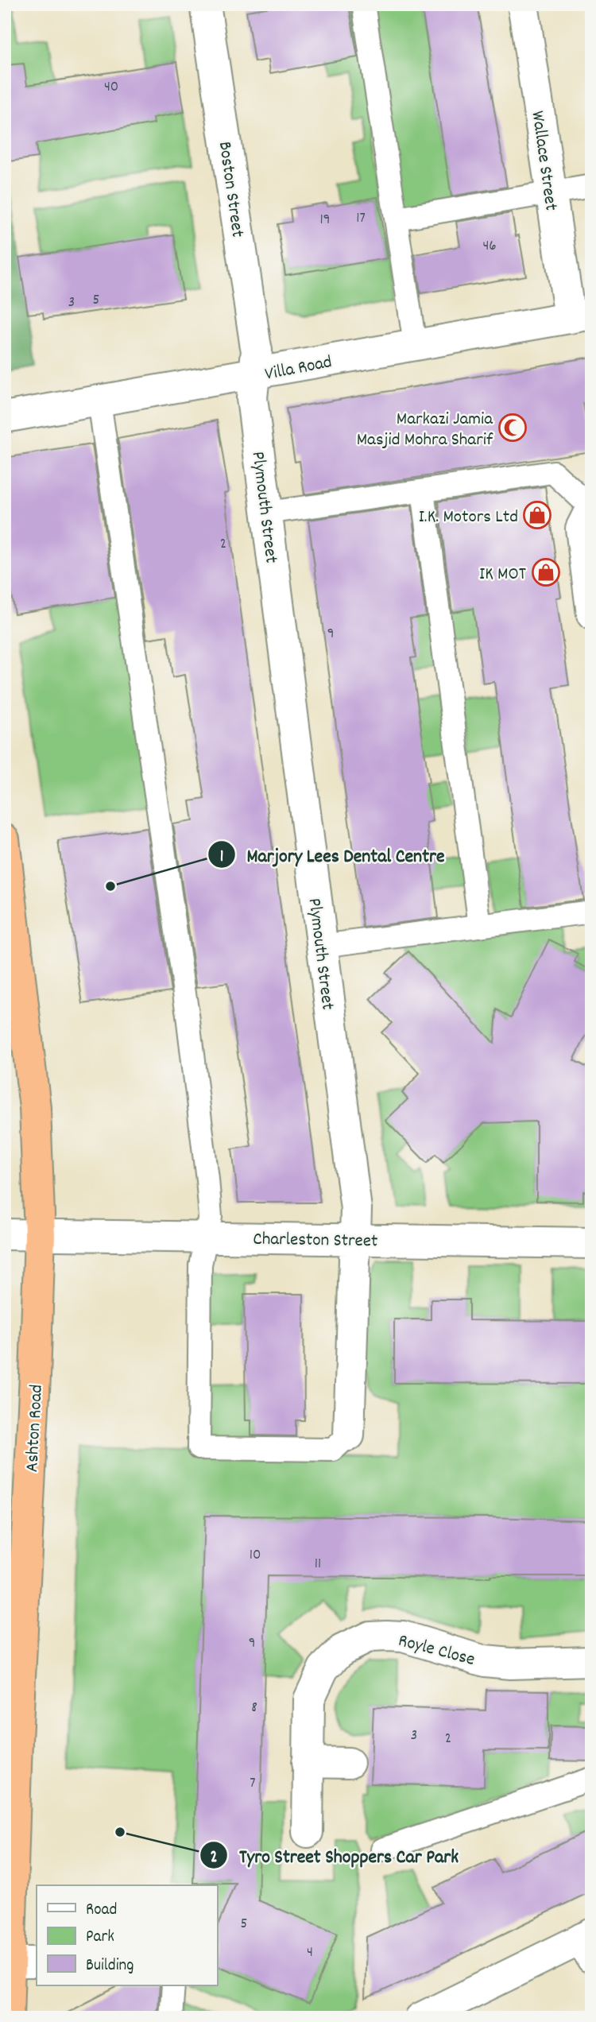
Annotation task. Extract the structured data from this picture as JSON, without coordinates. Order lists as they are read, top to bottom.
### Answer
{
  "streets": {
    "highway": ["Ashton Road"],
    "street": [
      "Wallace Street",
      "Boston Street",
      "Villa Road",
      "Plymouth Street",
      "Charleston Street",
      "Royle Close"
    ]
  },
  "crossings": [
    ["Wallace Street", "Villa Road"],
    ["Boston Street", "Villa Road"],
    ["Boston Street", "Plymouth Street"],
    ["Villa Road", "Plymouth Street"],
    ["Plymouth Street", "Charleston Street"],
    ["Charleston Street", "Ashton Road"]
  ],
  "places": {
    "mosque": ["Markazi Jamia Masjid Mohra Sharif"],
    "shop": ["I.K. Motors Ltd", "IK MOT"],
    "other": ["Marjory Lees Dental Centre", "Tyro Street Shoppers Car Park"]
  },
  "house_numbers": [
    "40",
    "17",
    "19",
    "46",
    "5",
    "3",
    "2",
    "9",
    "10",
    "11",
    "9",
    "8",
    "3",
    "2",
    "7",
    "5",
    "4"
  ],
  "legend": ["Road", "Park", "Building"]
}
